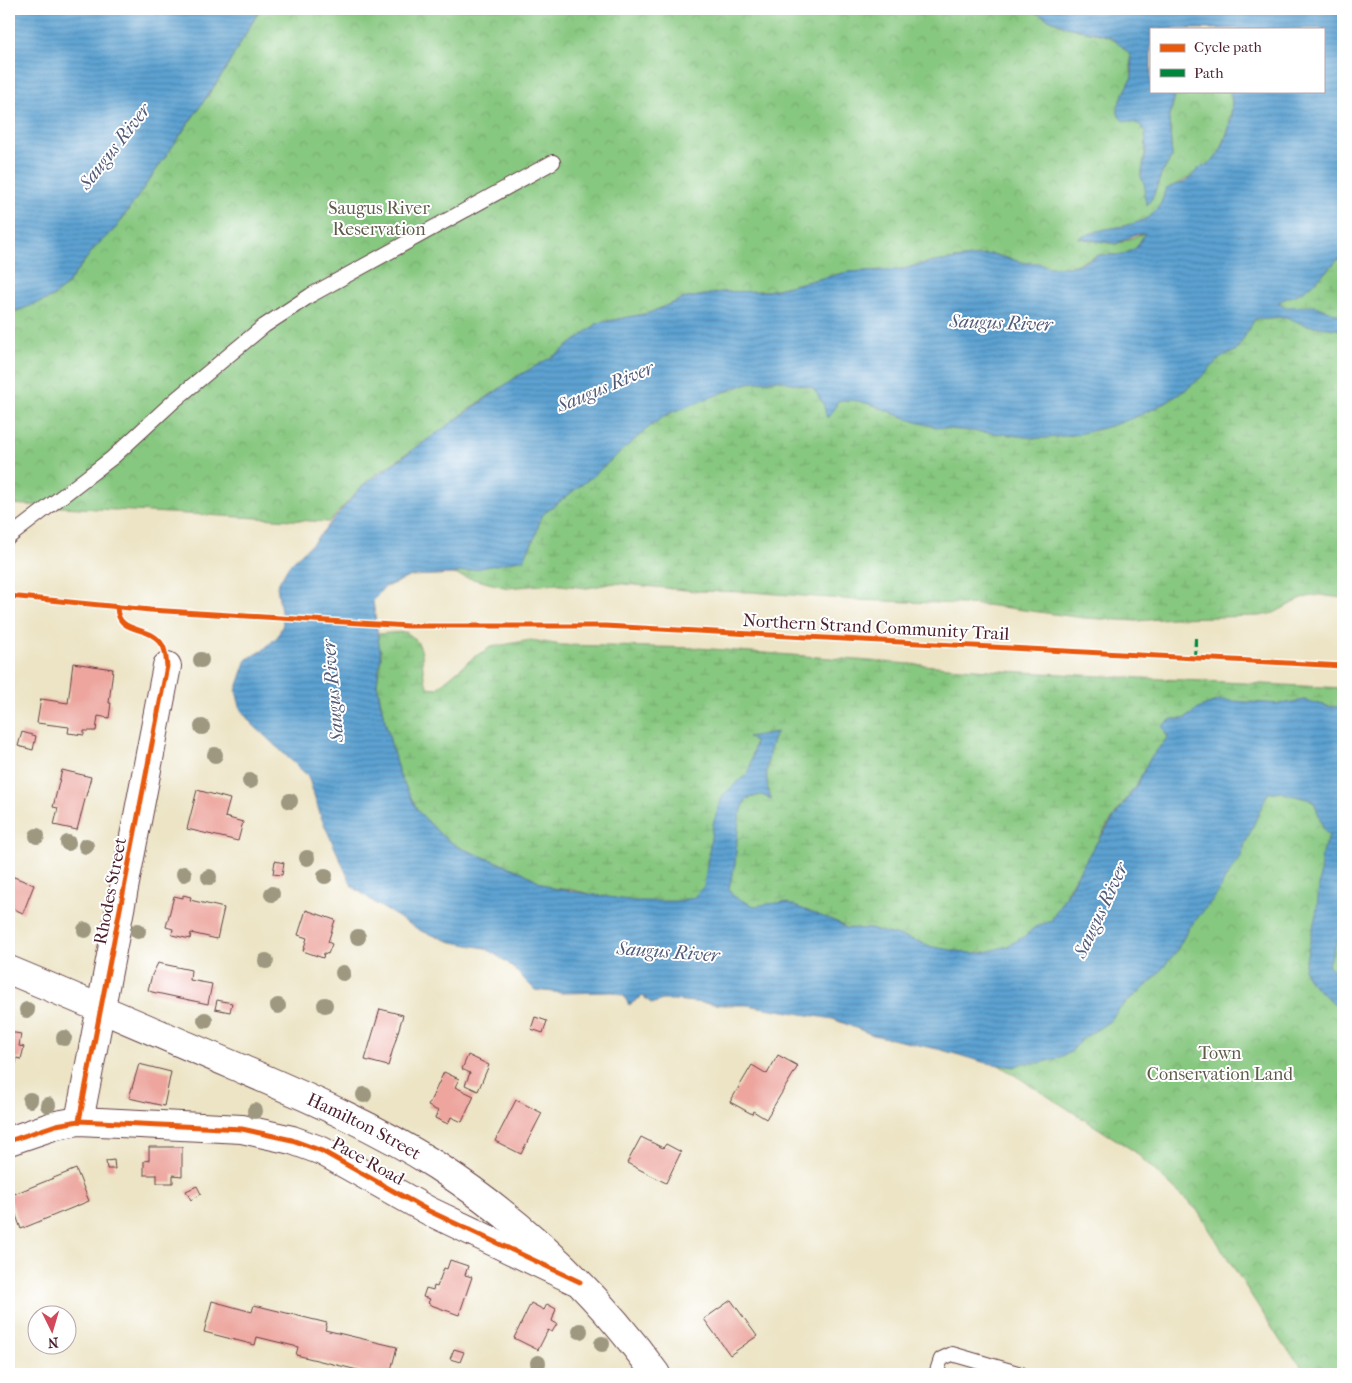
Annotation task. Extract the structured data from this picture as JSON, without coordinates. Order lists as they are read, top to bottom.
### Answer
{
  "streets": {
    "street": ["Rhodes Street", "Hamilton Street", "Pace Road"],
    "cycle path": ["Northern Strand Community Trail"]
  },
  "crossings": [
    ["Rhodes Street", "Hamilton Street"],
    ["Rhodes Street", "Pace Road"],
    ["Hamilton Street", "Pace Road"]
  ],
  "water": ["Saugus River"],
  "parks": ["Saugus River Reservation", "Town Conservation Land"],
  "legend": ["Cycle path", "Path"],
  "north": "bottom"
}
